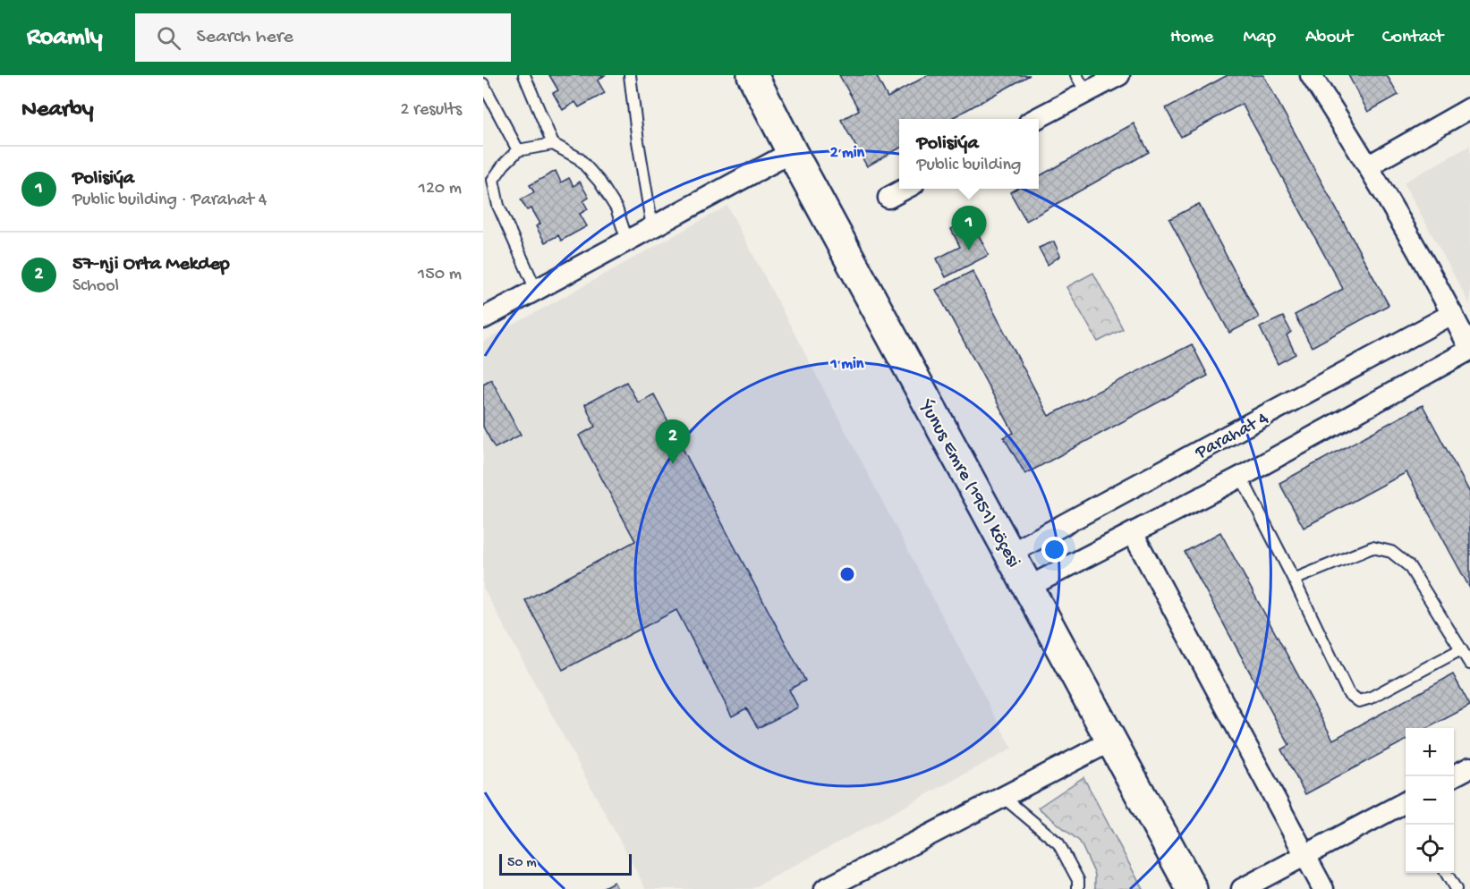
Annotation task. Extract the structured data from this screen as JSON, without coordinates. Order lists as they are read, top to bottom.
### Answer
{
  "streets": {
    "street": ["Parahat 4", "Ýunus Emre (1951) köçesi"]
  },
  "crossings": [
    ["Parahat 4", "Ýunus Emre (1951) köçesi"]
  ],
  "scale_bar": "50 m",
  "page": {
    "header": "Roamly",
    "search": "Search here",
    "nav": [
      "Home",
      "Map",
      "About",
      "Contact"
    ],
    "heading": ["Nearby", "2 results"],
    "popup": ["Polisiýa", "Public building"],
    "list": [
      {
        "mark": "1",
        "name": "Polisiýa",
        "note": "Public building · Parahat 4",
        "value": "120 m"
      },
      {
        "mark": "2",
        "name": "57-nji Orta Mekdep",
        "note": "School",
        "value": "150 m"
      }
    ],
    "pins": ["1", "2"],
    "map_buttons": ["+", "−"],
    "scale": "50 m"
  },
  "rings": ["2 min", "1 min"]
}
